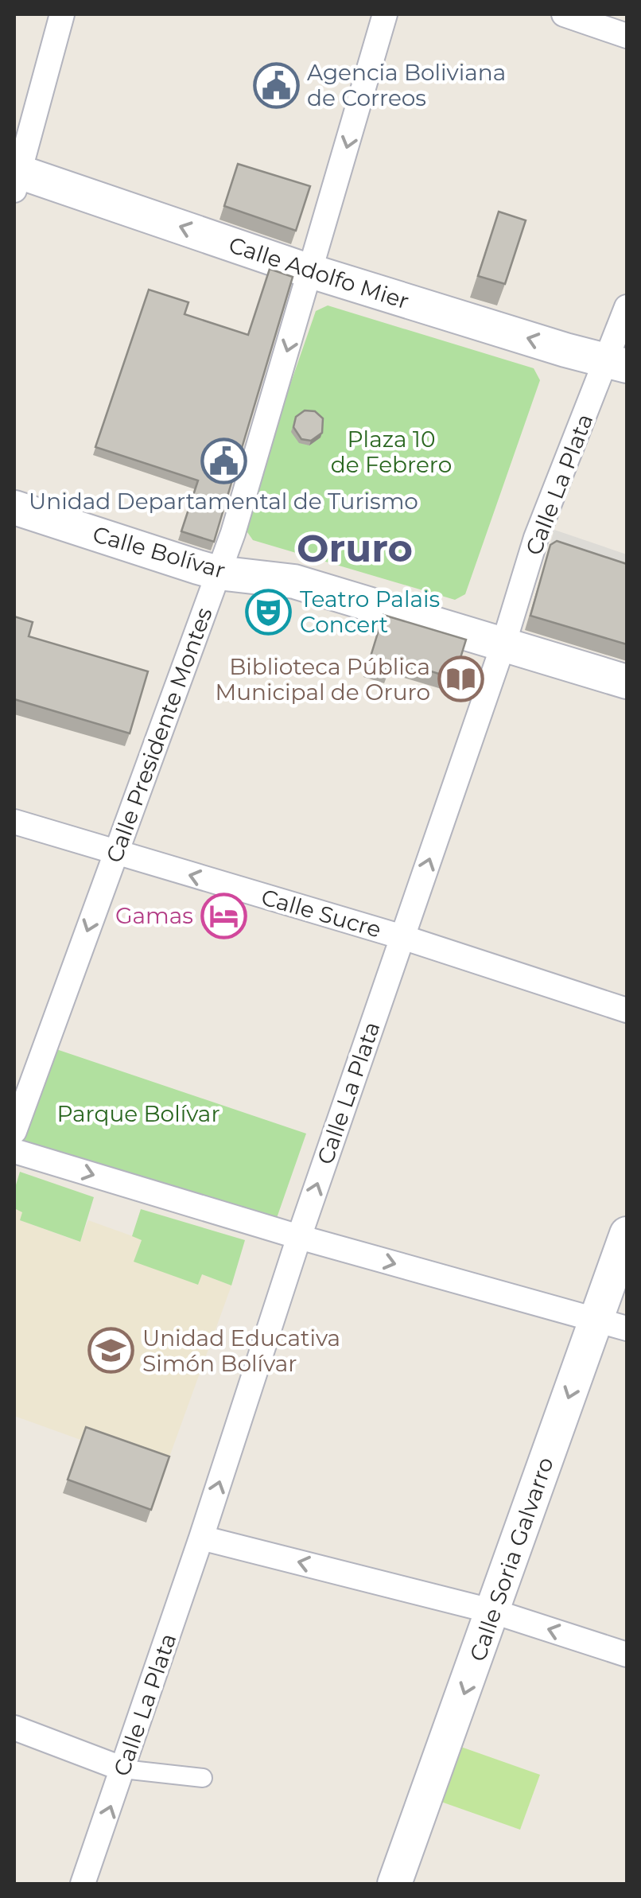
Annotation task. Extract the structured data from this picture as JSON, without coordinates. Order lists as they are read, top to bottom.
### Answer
{
  "streets": {
    "main road": ["Calle Adolfo Mier", "Calle Bolívar", "Calle Soria Galvarro"],
    "street": ["Calle La Plata", "Calle Presidente Montes", "Calle Sucre"]
  },
  "crossings": [
    ["Calle Adolfo Mier", "Calle La Plata"],
    ["Calle Adolfo Mier", "Calle Presidente Montes"],
    ["Calle La Plata", "Calle Bolívar"],
    ["Calle La Plata", "Calle Sucre"],
    ["Calle Bolívar", "Calle Presidente Montes"],
    ["Calle Presidente Montes", "Calle Sucre"]
  ],
  "one_way": [
    "Calle Adolfo Mier",
    "Calle La Plata",
    "Calle Presidente Montes",
    "Calle Sucre",
    "Calle Soria Galvarro"
  ],
  "districts": ["Oruro"],
  "parks": ["Plaza 10 de Febrero", "Parque Bolívar"],
  "places": {
    "public building": ["Agencia Boliviana de Correos", "Unidad Departamental de Turismo"],
    "theatre": ["Teatro Palais Concert"],
    "library": ["Biblioteca Pública Municipal de Oruro"],
    "hotel": ["Gamas"],
    "school or university": ["Unidad Educativa Simón Bolívar"]
  }
}
